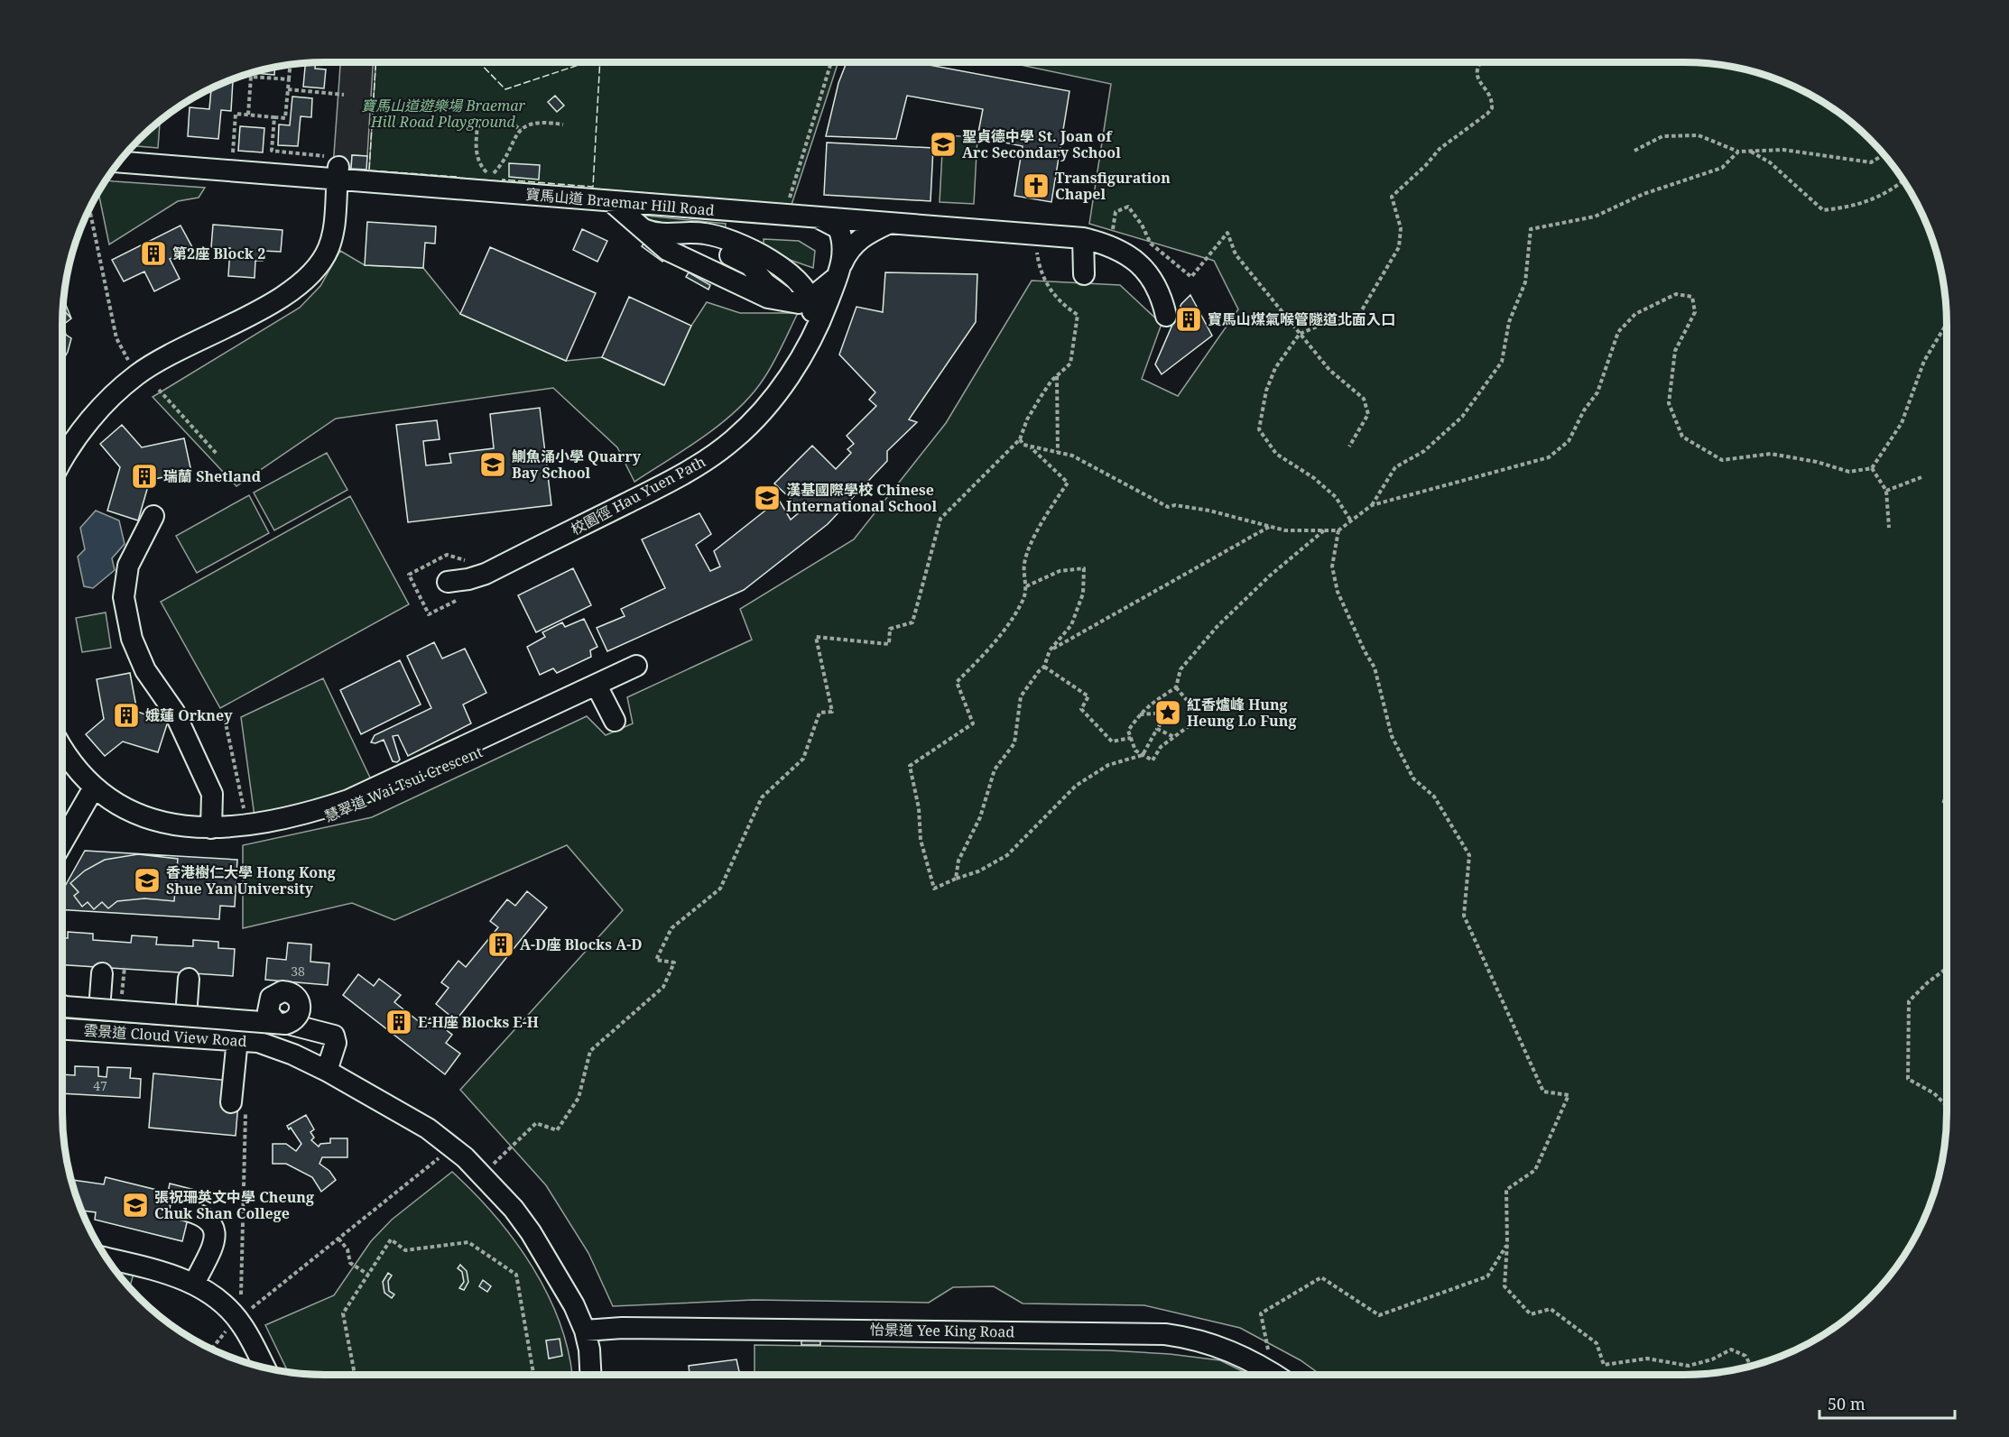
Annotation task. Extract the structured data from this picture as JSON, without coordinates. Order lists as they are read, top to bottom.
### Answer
{
  "streets": {
    "street": [
      "寶馬山道 Braemar Hill Road",
      "校園徑 Hau Yuen Path",
      "慧翠道 Wai Tsui Crescent",
      "雲景道 Cloud View Road",
      "怡景道 Yee King Road"
    ]
  },
  "crossings": [
    ["寶馬山道 Braemar Hill Road", "校園徑 Hau Yuen Path"],
    ["雲景道 Cloud View Road", "怡景道 Yee King Road"]
  ],
  "parks": ["寶馬山道遊樂場 Braemar Hill Road Playground"],
  "places": {
    "school or university": [
      "聖貞德中學 St. Joan of Arc Secondary School",
      "鰂魚涌小學 Quarry Bay School",
      "漢基國際學校 Chinese International School",
      "香港樹仁大學 Hong Kong Shue Yan University",
      "張祝珊英文中學 Cheung Chuk Shan College"
    ],
    "church": ["Transfiguration Chapel"],
    "building": [
      "第2座 Block 2",
      "寶馬山煤氣喉管隧道北面入口",
      "瑞蘭 Shetland",
      "娥蓮 Orkney",
      "A-D座 Blocks A-D",
      "E-H座 Blocks E-H"
    ],
    "place": ["紅香爐峰 Hung Heung Lo Fung"]
  },
  "house_numbers": ["38", "47"],
  "scale_bar": "50 m"
}
